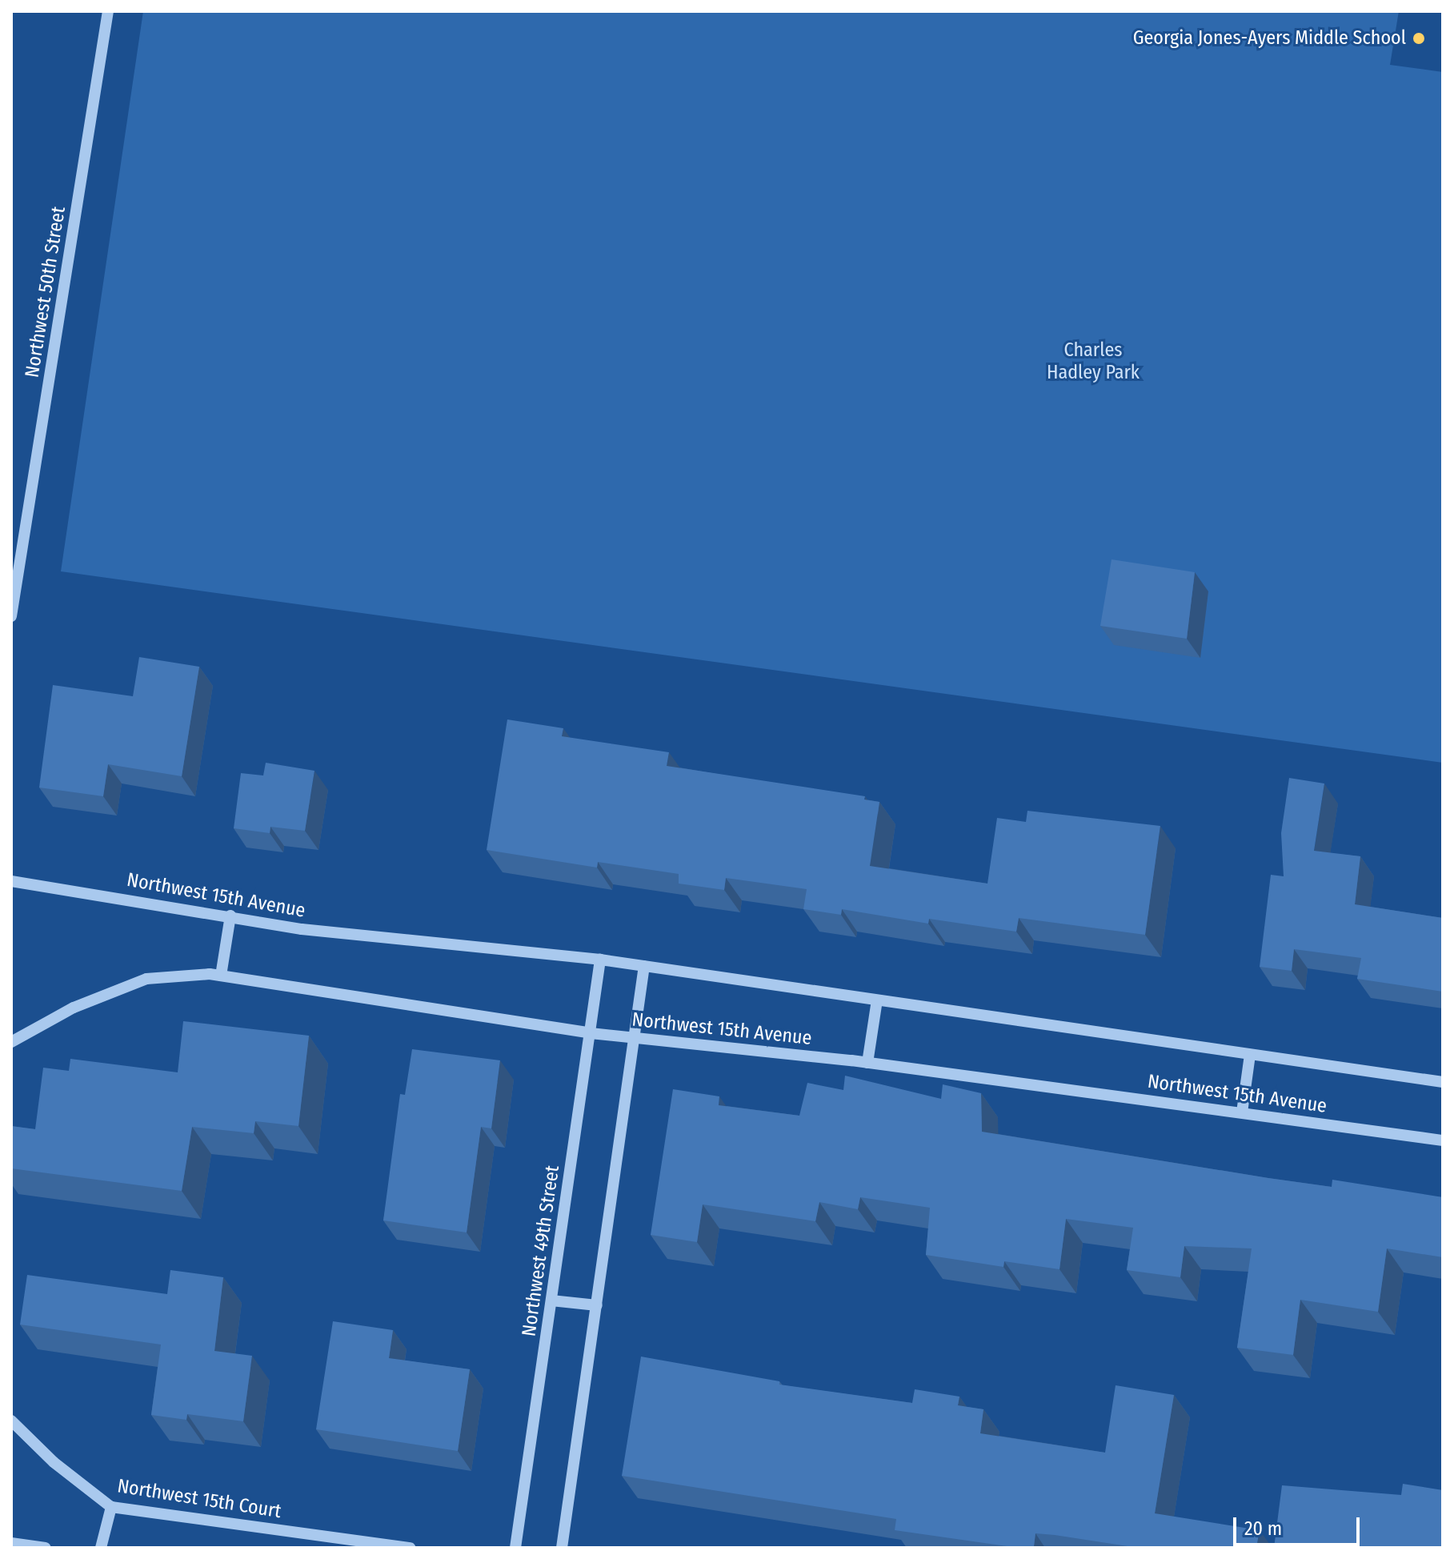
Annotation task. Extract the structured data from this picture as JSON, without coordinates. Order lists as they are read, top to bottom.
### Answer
{
  "streets": {
    "street": [
      "Northwest 50th Street",
      "Northwest 15th Avenue",
      "Northwest 49th Street",
      "Northwest 15th Court"
    ]
  },
  "crossings": [
    ["Northwest 15th Avenue", "Northwest 49th Street"]
  ],
  "parks": ["Charles Hadley Park"],
  "places": ["Georgia Jones-Ayers Middle School"],
  "scale_bar": "20 m"
}
